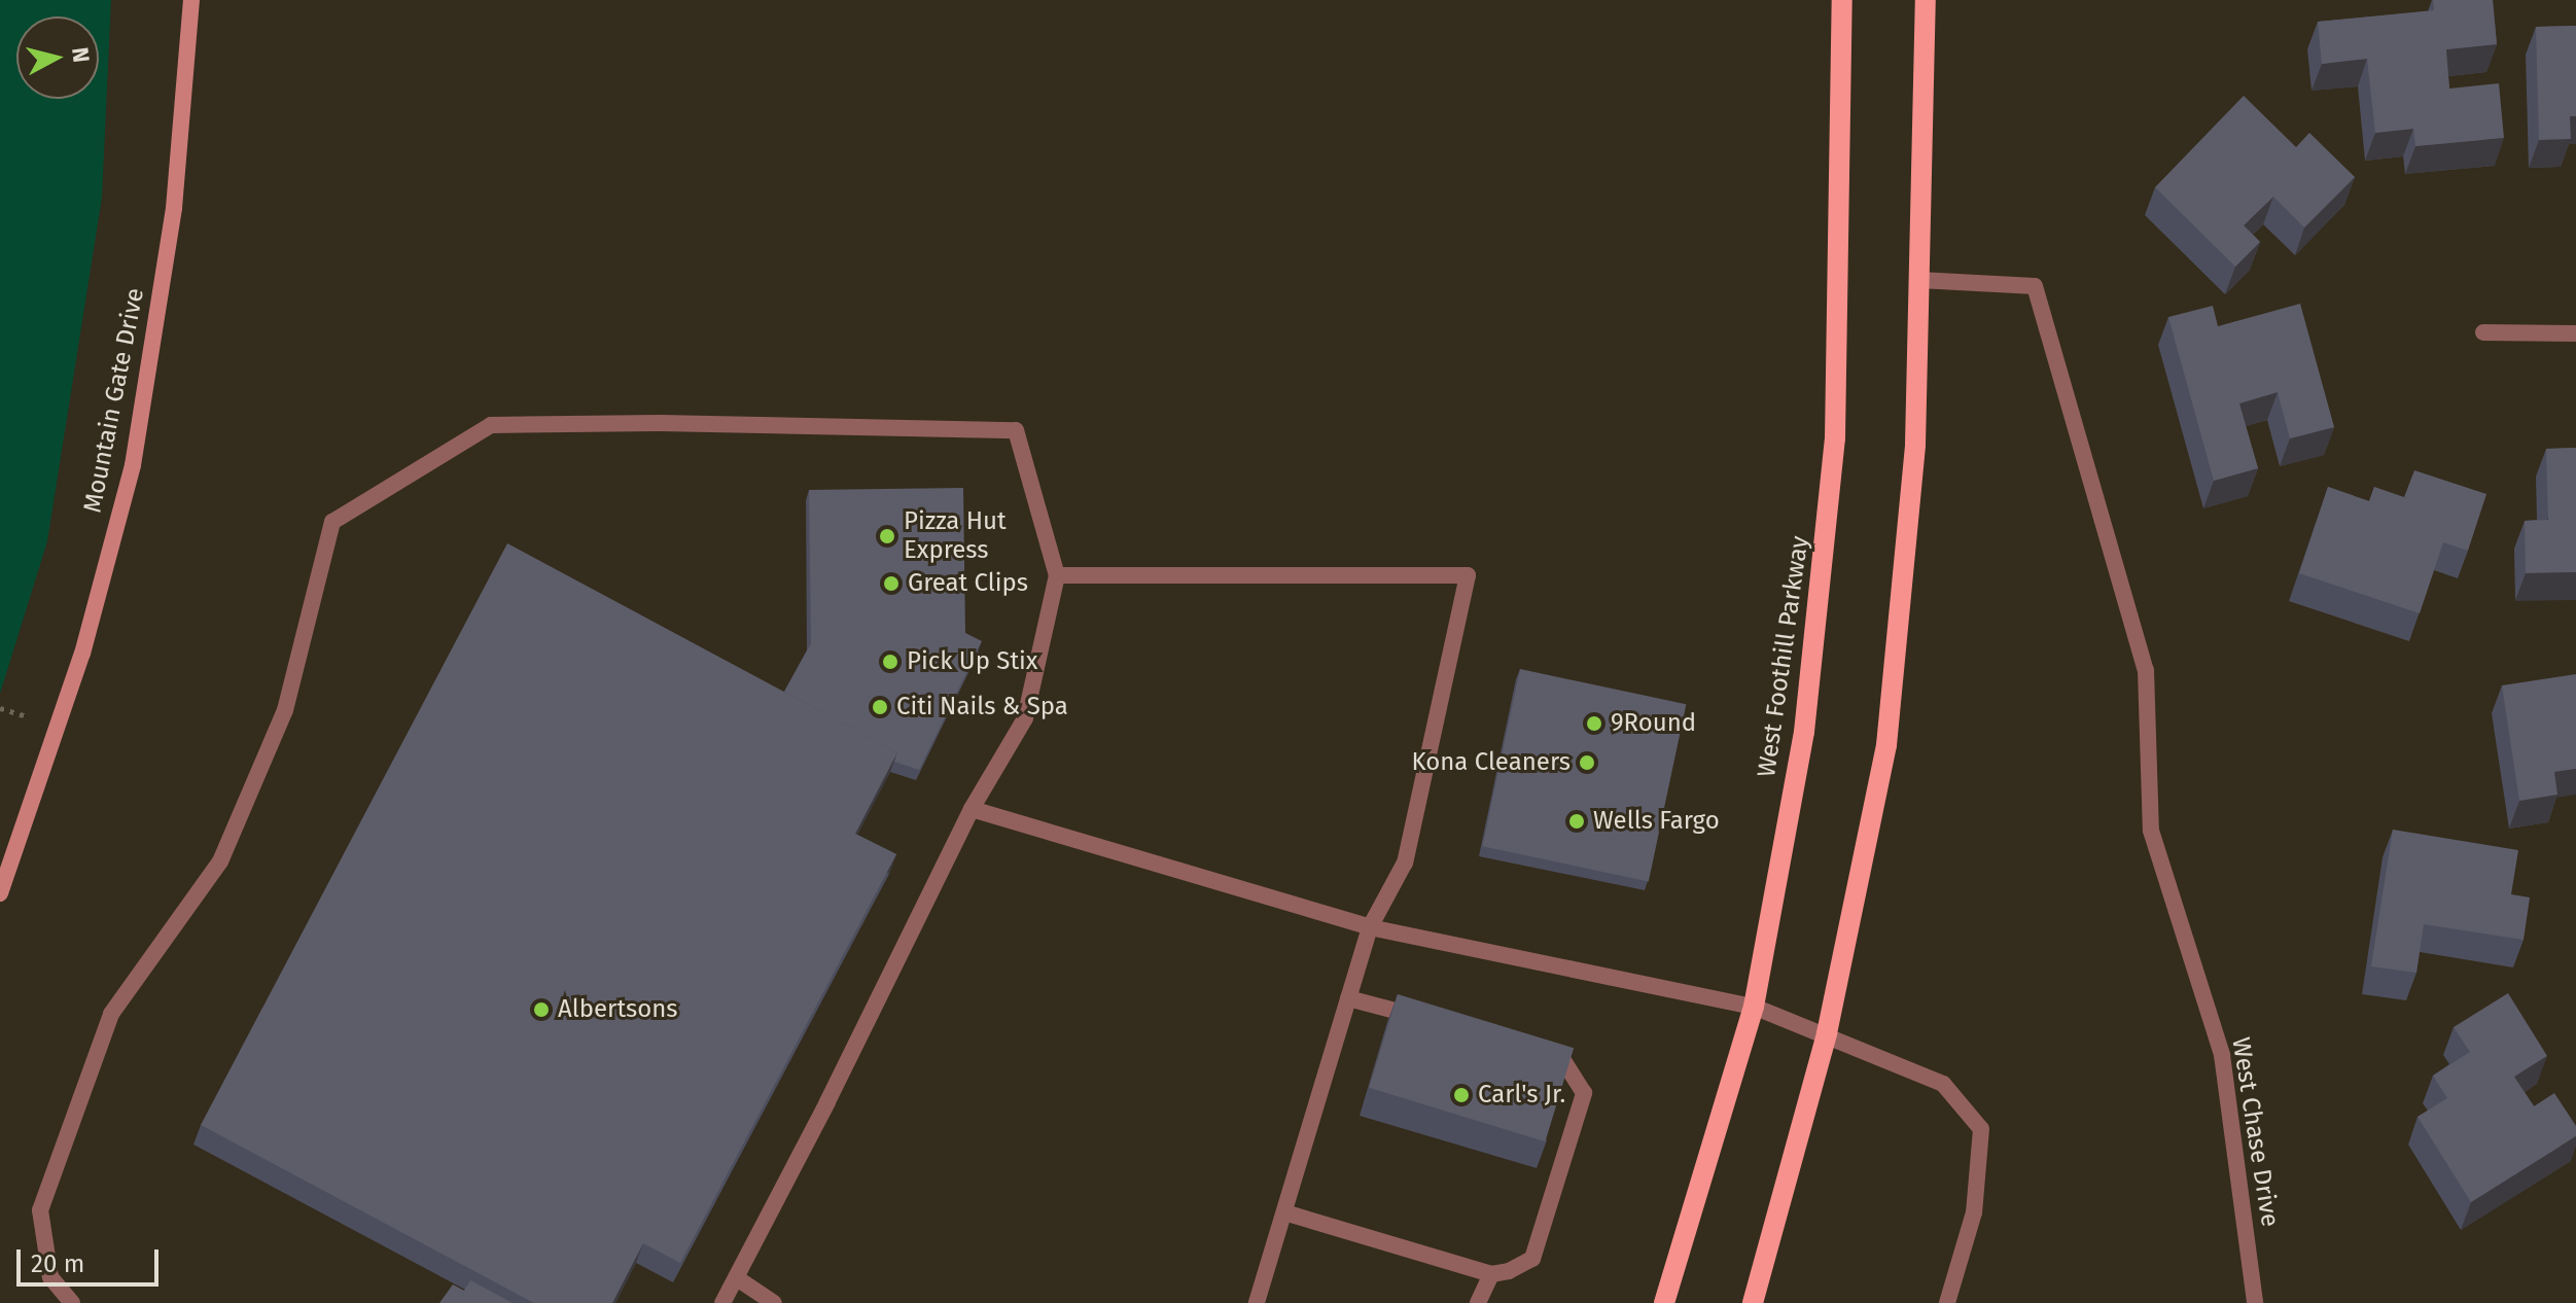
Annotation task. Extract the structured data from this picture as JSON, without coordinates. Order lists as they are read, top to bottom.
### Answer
{
  "streets": {
    "main road": ["Mountain Gate Drive", "West Foothill Parkway"],
    "street": ["West Chase Drive"]
  },
  "places": [
    "Pizza Hut Express",
    "Great Clips",
    "Pick Up Stix",
    "Citi Nails & Spa",
    "9Round",
    "Kona Cleaners",
    "Wells Fargo",
    "Albertsons",
    "Carl's Jr."
  ],
  "scale_bar": "20 m",
  "north": "right"
}
